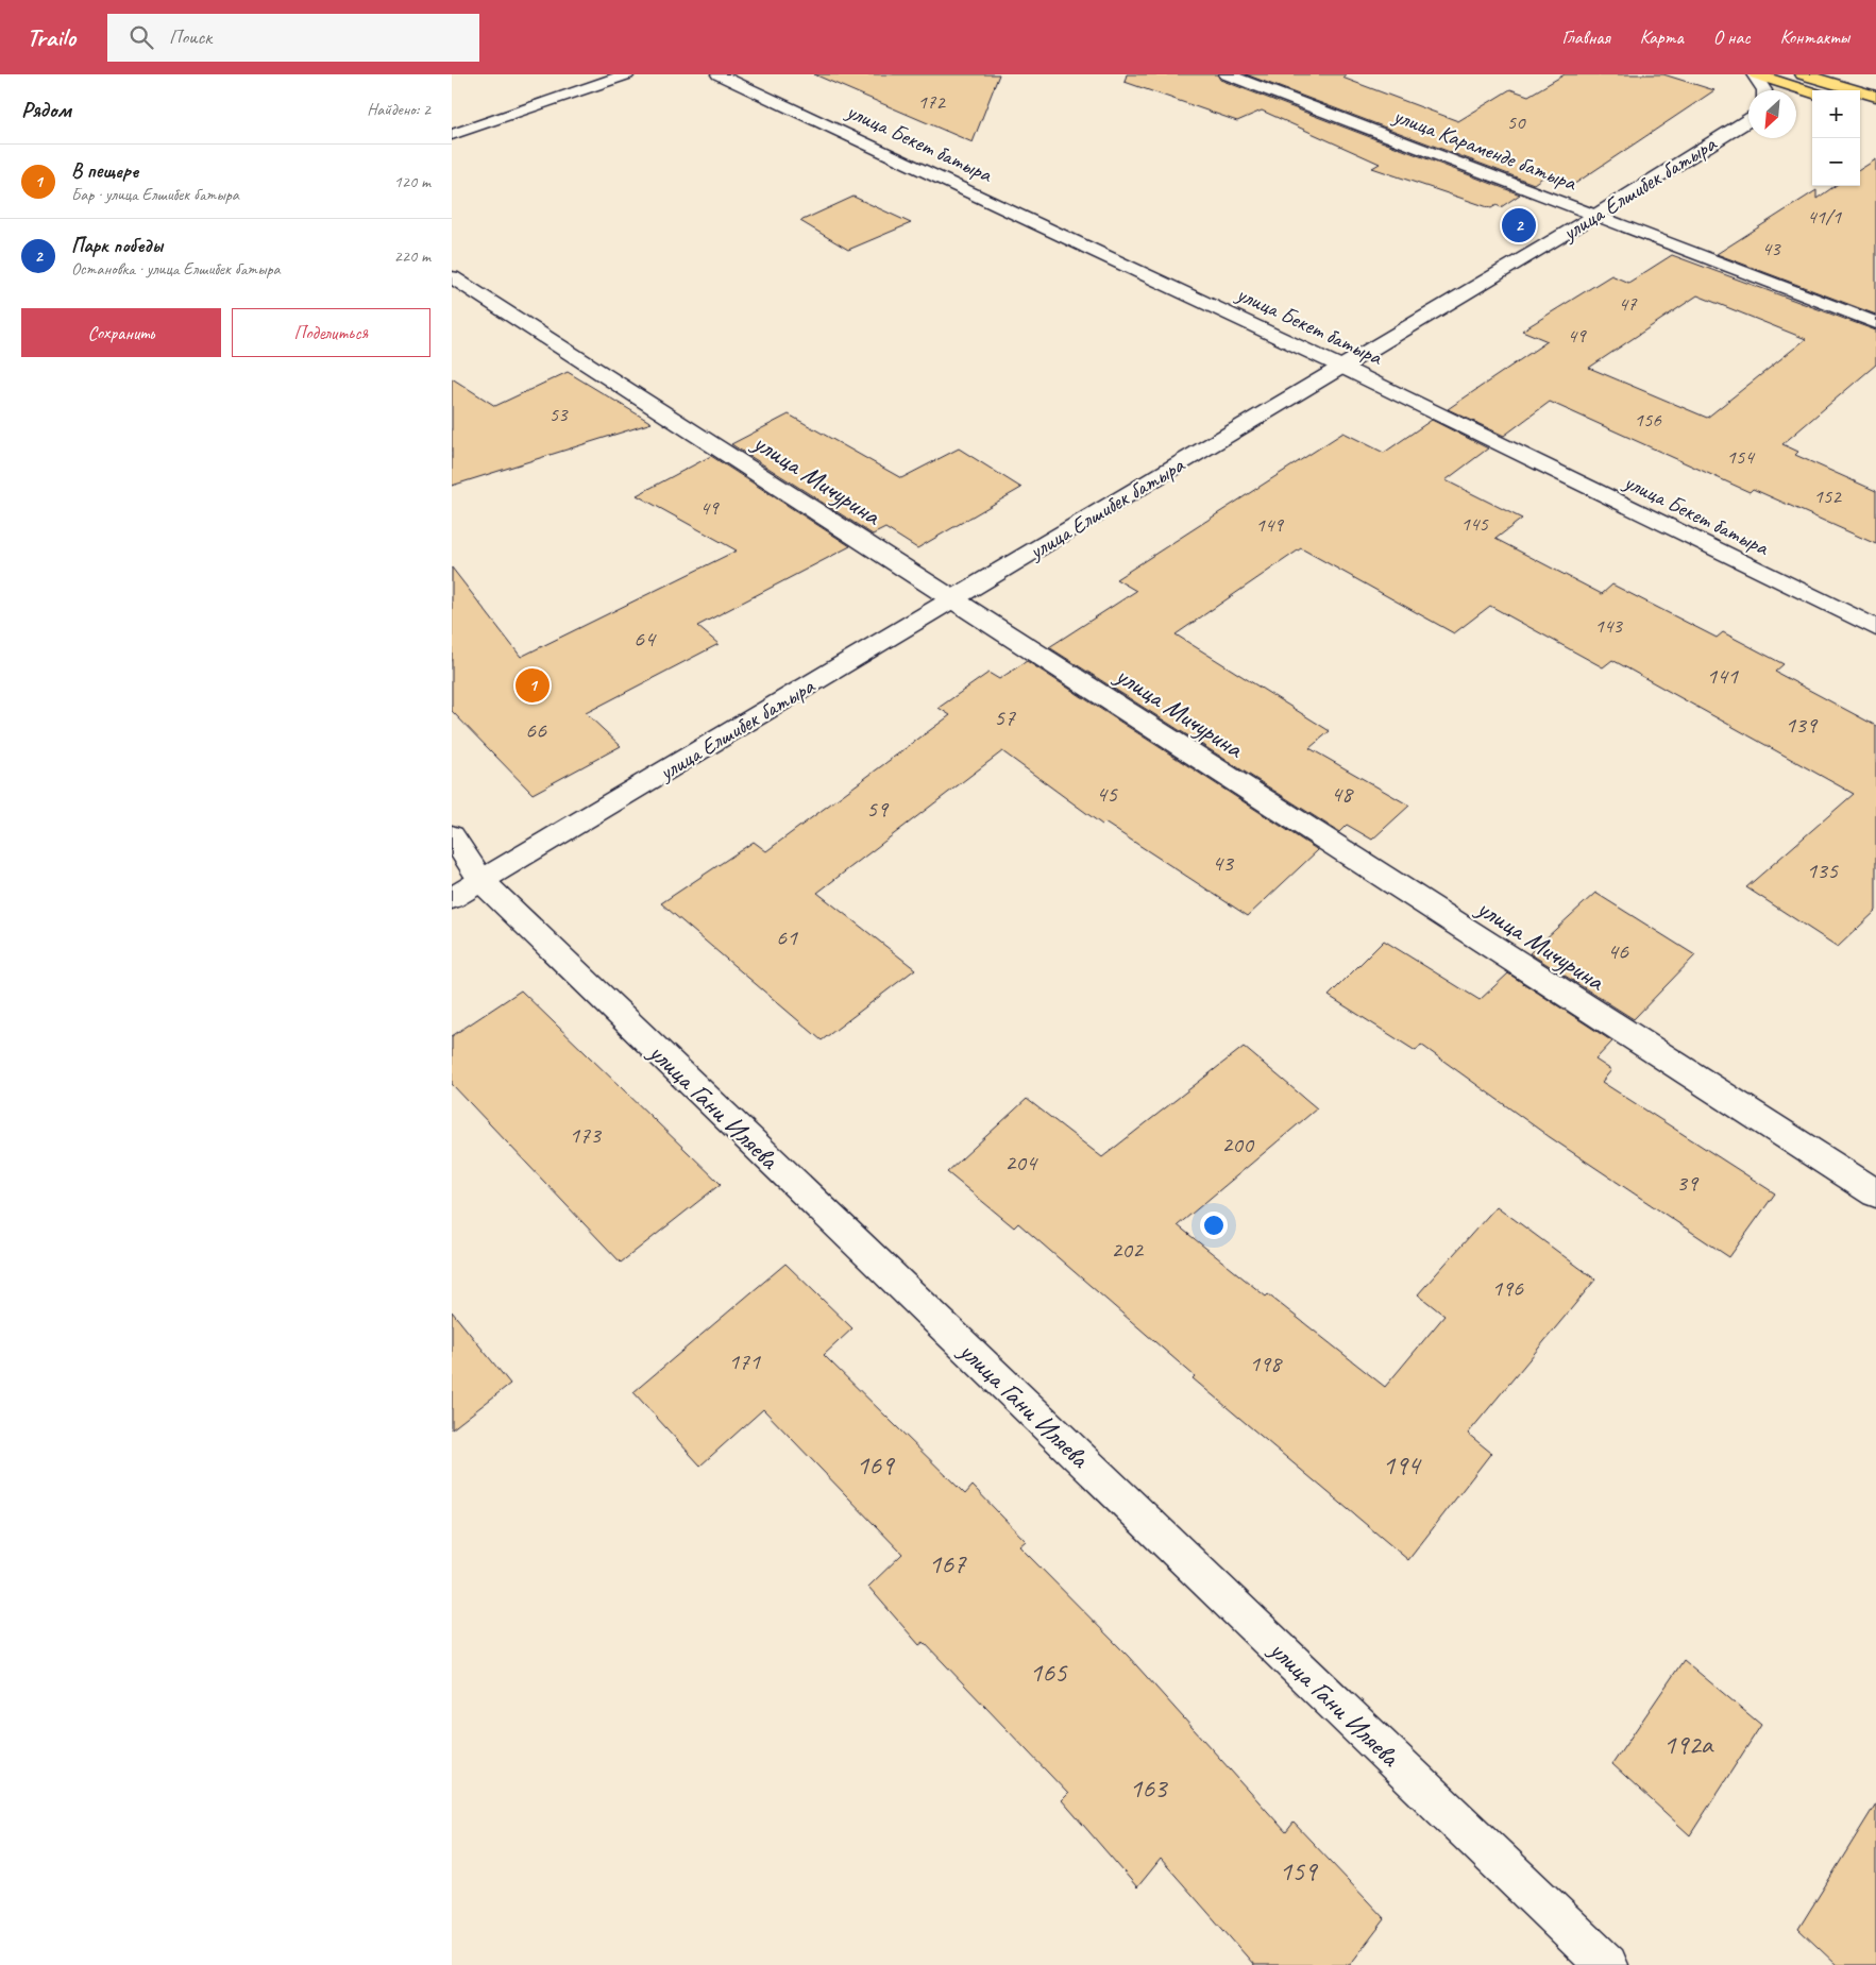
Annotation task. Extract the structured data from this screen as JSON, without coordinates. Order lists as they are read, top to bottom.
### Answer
{
  "streets": {
    "street": [
      "улица Бекет батыра",
      "улица Караменде батыра",
      "улица Елшибек батыра",
      "улица Мичурина",
      "улица Гани Иляева"
    ]
  },
  "crossings": [
    ["улица Бекет батыра", "улица Елшибек батыра"],
    ["улица Караменде батыра", "улица Елшибек батыра"],
    ["улица Елшибек батыра", "улица Мичурина"],
    ["улица Елшибек батыра", "улица Гани Иляева"]
  ],
  "house_numbers": [
    "172",
    "50",
    "41/1",
    "43",
    "47",
    "49",
    "53",
    "156",
    "154",
    "152",
    "49",
    "145",
    "149",
    "143",
    "64",
    "141",
    "57",
    "139",
    "66",
    "45",
    "48",
    "59",
    "43",
    "135",
    "61",
    "46",
    "173",
    "200",
    "204",
    "39",
    "202",
    "196",
    "171",
    "198",
    "169",
    "194",
    "167",
    "165",
    "192а",
    "163",
    "159"
  ],
  "north": "bottom left",
  "page": {
    "header": "Trailo",
    "search": "Поиск",
    "nav": [
      "Главная",
      "Карта",
      "О нас",
      "Контакты"
    ],
    "heading": ["Рядом", "Найдено: 2"],
    "map_buttons": ["+", "−"],
    "list": [
      {
        "mark": "1",
        "name": "В пещере",
        "note": "Бар · улица Елшибек батыра",
        "value": "120 m"
      },
      {
        "mark": "2",
        "name": "Парк победы",
        "note": "Остановка · улица Елшибек батыра",
        "value": "220 m"
      }
    ],
    "pins": ["2", "1"],
    "buttons": ["Сохранить", "Поделиться"]
  }
}
